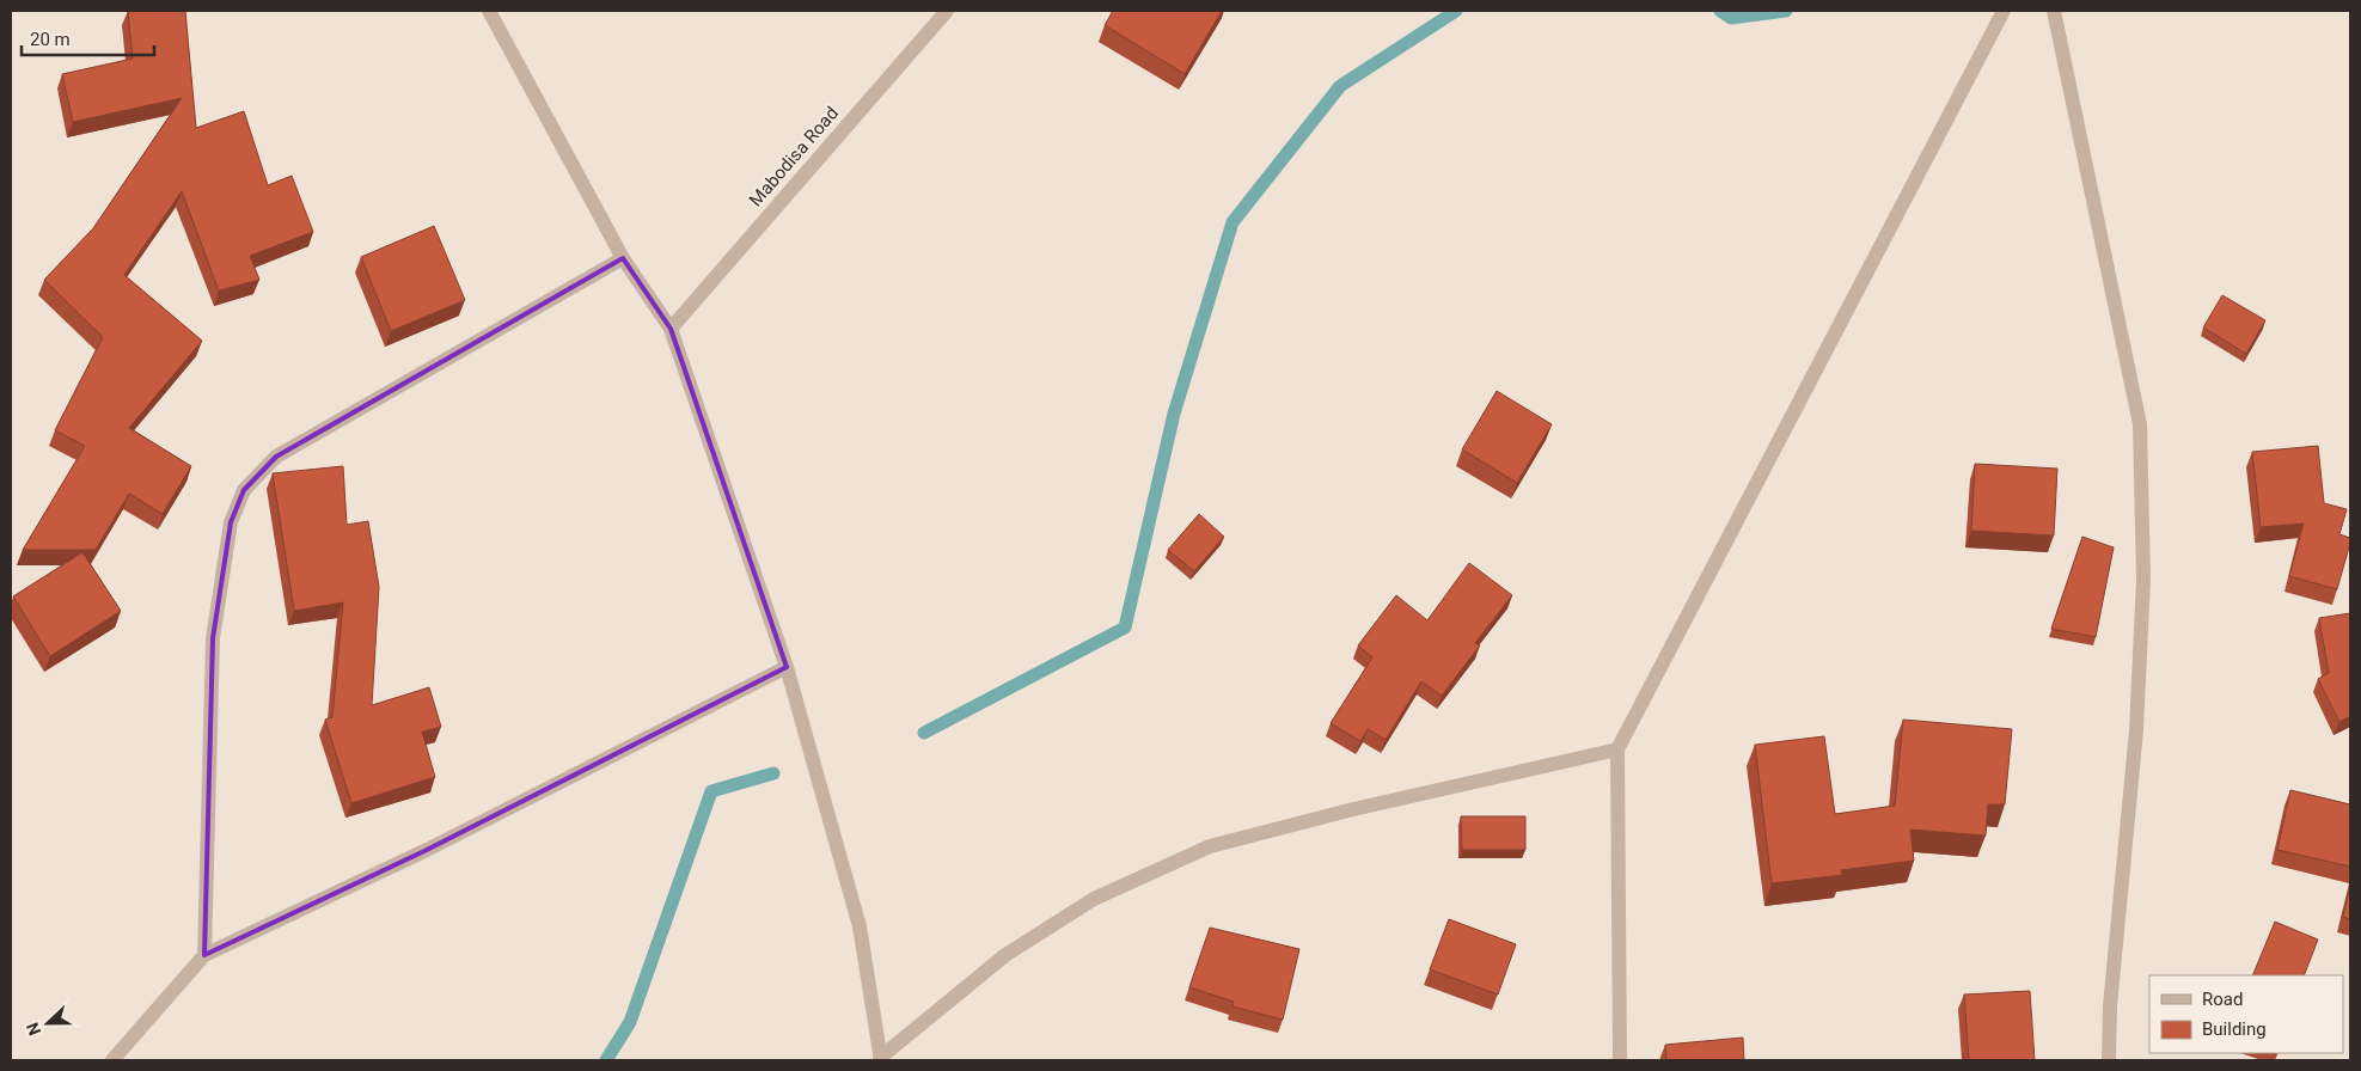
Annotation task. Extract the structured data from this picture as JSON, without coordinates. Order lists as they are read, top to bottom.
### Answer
{
  "streets": {
    "street": ["Mabodisa Road"]
  },
  "legend": ["Road", "Building"],
  "scale_bar": "20 m",
  "north": "left"
}
